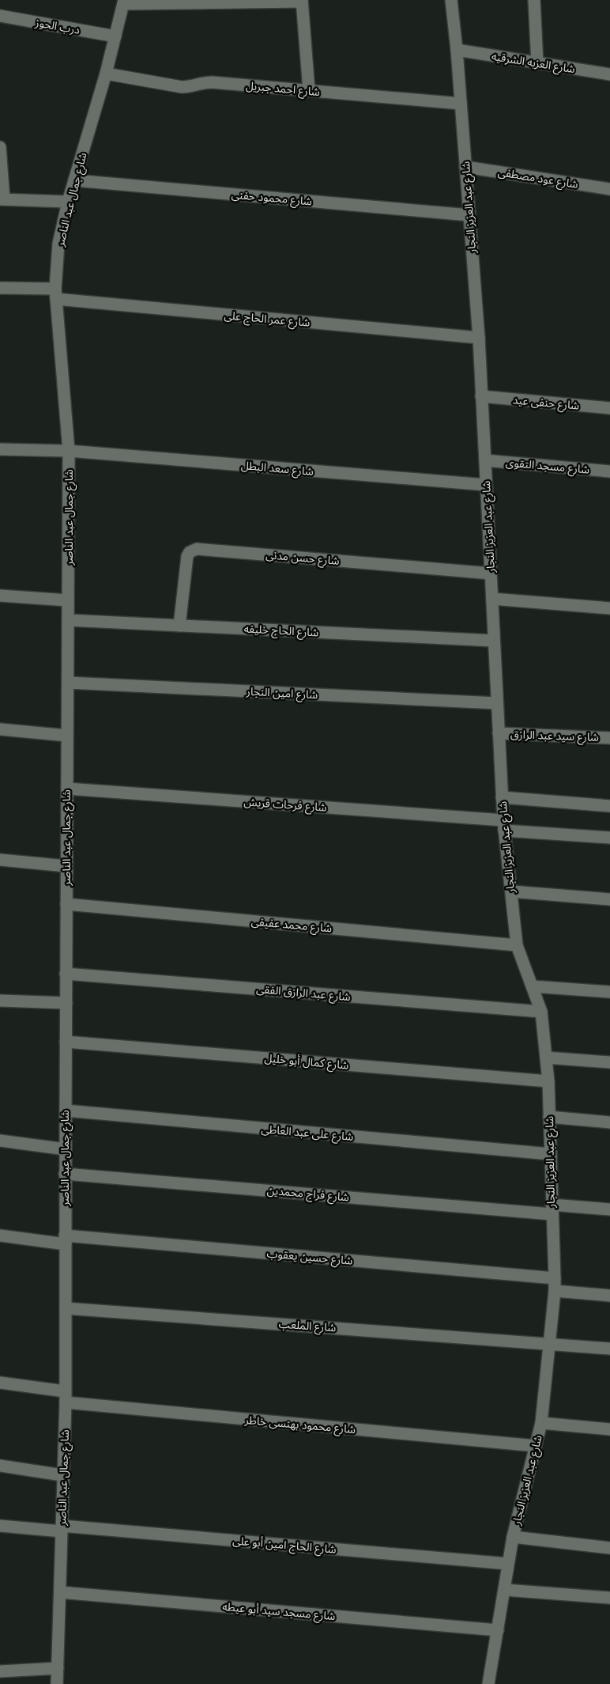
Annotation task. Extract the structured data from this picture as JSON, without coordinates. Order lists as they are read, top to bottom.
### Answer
{
  "streets": {
    "street": [
      "درب الحوز",
      "شارع العزبه الشرقيه",
      "شارع احمد جبريل",
      "شارع عود مصطفى",
      "شارع محمود حفنى",
      "شارع جمال عبد الناصر",
      "شارع عبد العزيز النجار",
      "شارع عمر الحاج على",
      "شارع حنفى عيد",
      "شارع مسجد التقوى",
      "شارع سعد البطل",
      "شارع حسن مدنى",
      "شارع الحاج خليفه",
      "شارع امين النجار",
      "شارع سيد عبد الرازق",
      "شارع فرحات قريش",
      "شارع محمد عفيفى",
      "شارع عبد الرازق الفقى",
      "شارع كمال أبو خليل",
      "شارع على عبد العاطى",
      "شارع فراج محمدين",
      "شارع حسين يعقوب",
      "شارع الملعب",
      "شارع محمود بهنسى خاطر",
      "شارع الحاج امين أبو على",
      "شارع مسجد سيد أبو عيطه"
    ]
  },
  "crossings": [
    ["درب الحوز", "شارع جمال عبد الناصر"],
    ["شارع العزبه الشرقيه", "شارع عبد العزيز النجار"],
    ["شارع احمد جبريل", "شارع جمال عبد الناصر"],
    ["شارع احمد جبريل", "شارع عبد العزيز النجار"],
    ["شارع عود مصطفى", "شارع عبد العزيز النجار"],
    ["شارع محمود حفنى", "شارع جمال عبد الناصر"],
    ["شارع محمود حفنى", "شارع عبد العزيز النجار"],
    ["شارع جمال عبد الناصر", "شارع عمر الحاج على"],
    ["شارع جمال عبد الناصر", "شارع سعد البطل"],
    ["شارع جمال عبد الناصر", "شارع الحاج خليفه"],
    ["شارع جمال عبد الناصر", "شارع امين النجار"],
    ["شارع جمال عبد الناصر", "شارع فرحات قريش"],
    ["شارع جمال عبد الناصر", "شارع محمد عفيفى"],
    ["شارع جمال عبد الناصر", "شارع عبد الرازق الفقى"],
    ["شارع جمال عبد الناصر", "شارع كمال أبو خليل"],
    ["شارع جمال عبد الناصر", "شارع على عبد العاطى"],
    ["شارع جمال عبد الناصر", "شارع فراج محمدين"],
    ["شارع جمال عبد الناصر", "شارع حسين يعقوب"],
    ["شارع جمال عبد الناصر", "شارع الملعب"],
    ["شارع جمال عبد الناصر", "شارع محمود بهنسى خاطر"],
    ["شارع جمال عبد الناصر", "شارع الحاج امين أبو على"],
    ["شارع جمال عبد الناصر", "شارع مسجد سيد أبو عيطه"],
    ["شارع عبد العزيز النجار", "شارع عمر الحاج على"],
    ["شارع عبد العزيز النجار", "شارع حنفى عيد"],
    ["شارع عبد العزيز النجار", "شارع مسجد التقوى"],
    ["شارع عبد العزيز النجار", "شارع سعد البطل"],
    ["شارع عبد العزيز النجار", "شارع حسن مدنى"],
    ["شارع عبد العزيز النجار", "شارع الحاج خليفه"],
    ["شارع عبد العزيز النجار", "شارع امين النجار"],
    ["شارع عبد العزيز النجار", "شارع سيد عبد الرازق"],
    ["شارع عبد العزيز النجار", "شارع فرحات قريش"],
    ["شارع عبد العزيز النجار", "شارع محمد عفيفى"],
    ["شارع عبد العزيز النجار", "شارع عبد الرازق الفقى"],
    ["شارع عبد العزيز النجار", "شارع كمال أبو خليل"],
    ["شارع عبد العزيز النجار", "شارع على عبد العاطى"],
    ["شارع عبد العزيز النجار", "شارع فراج محمدين"],
    ["شارع عبد العزيز النجار", "شارع حسين يعقوب"],
    ["شارع عبد العزيز النجار", "شارع الملعب"],
    ["شارع عبد العزيز النجار", "شارع محمود بهنسى خاطر"],
    ["شارع عبد العزيز النجار", "شارع الحاج امين أبو على"],
    ["شارع عبد العزيز النجار", "شارع مسجد سيد أبو عيطه"],
    ["شارع حسن مدنى", "شارع الحاج خليفه"]
  ]
}
